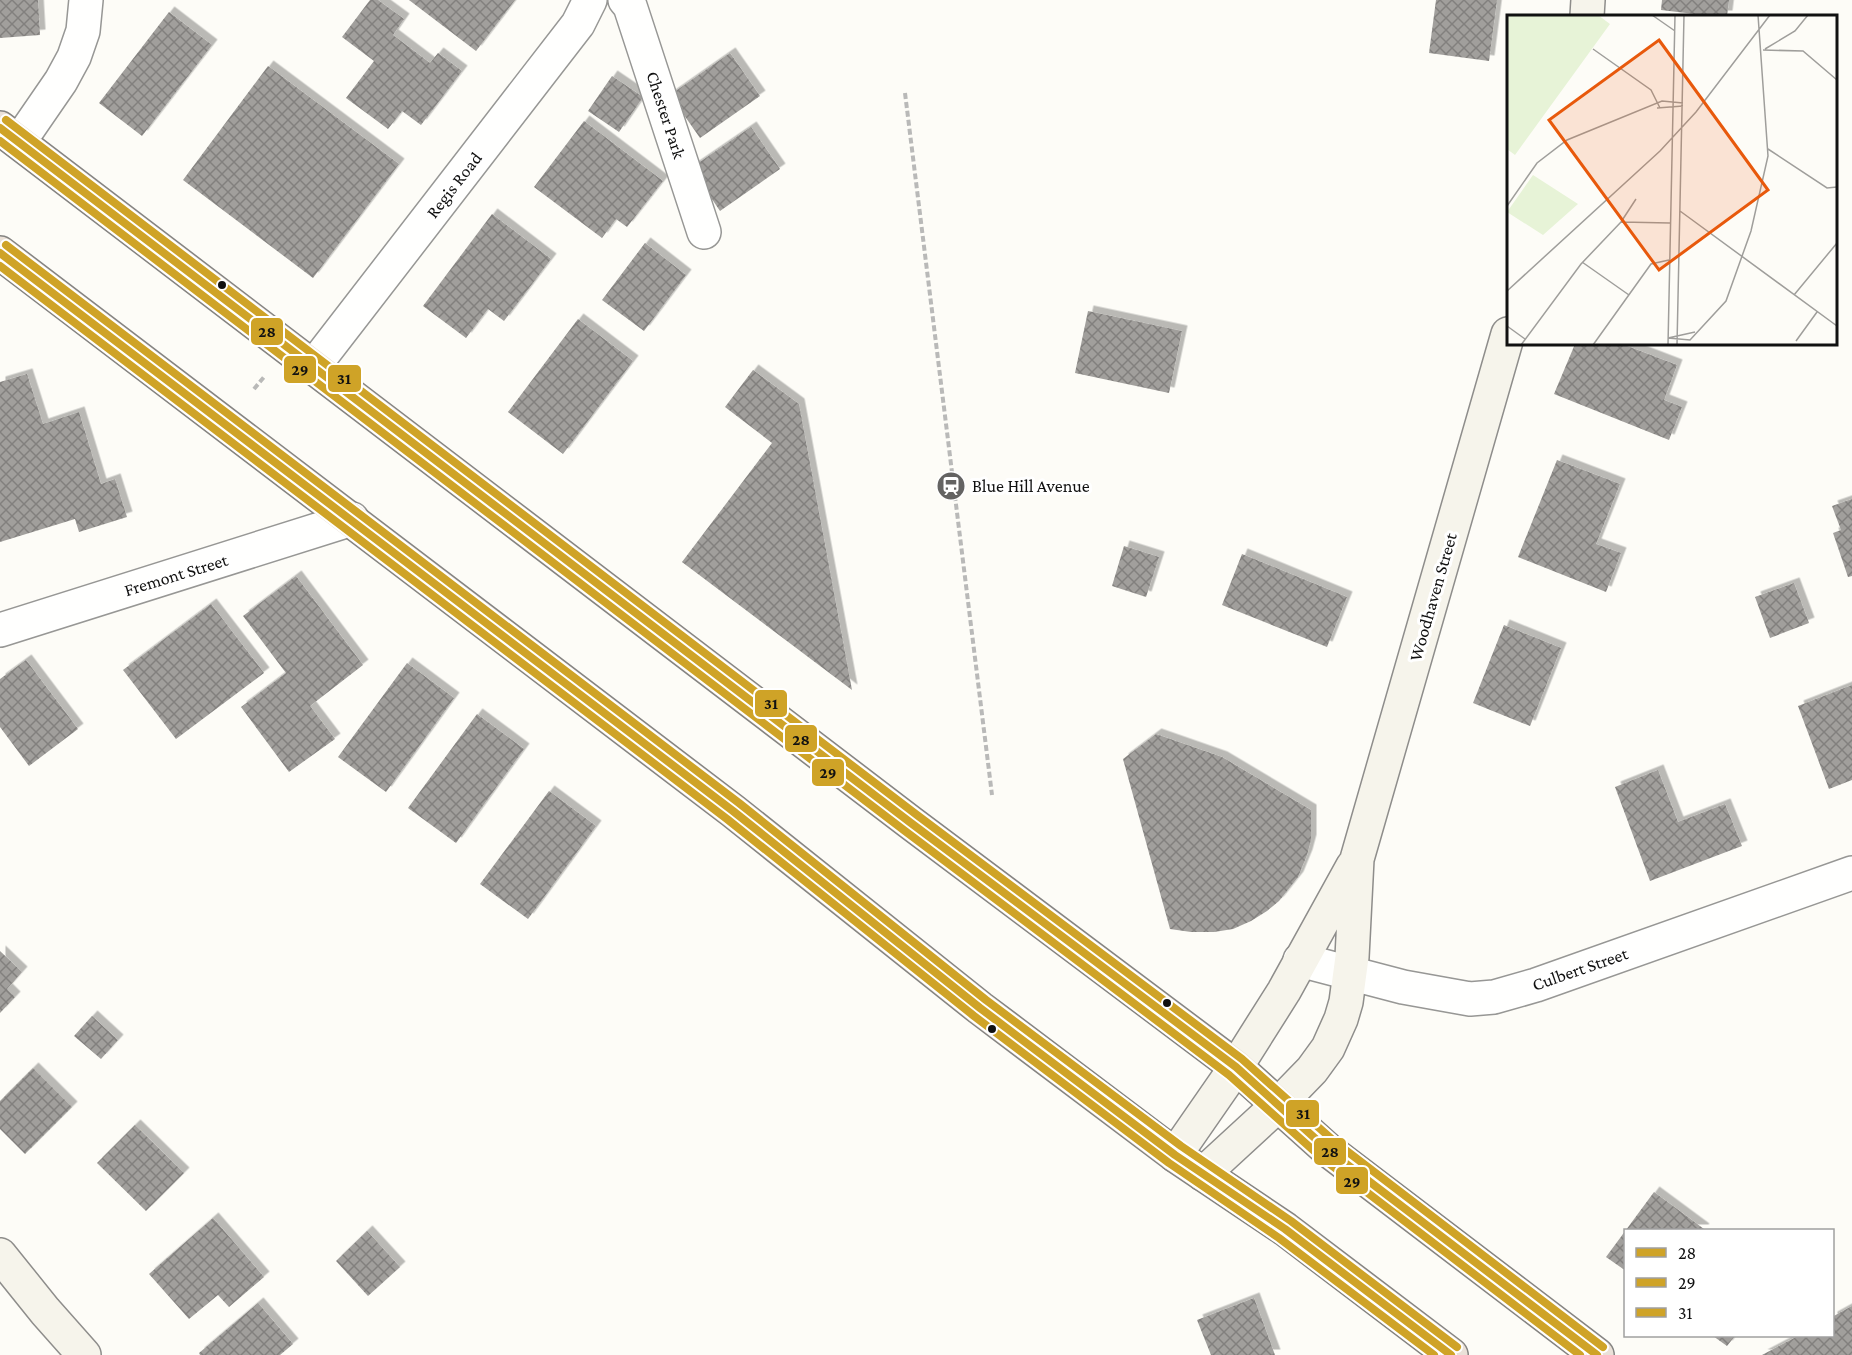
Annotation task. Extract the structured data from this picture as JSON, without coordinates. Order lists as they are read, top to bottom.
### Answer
{
  "streets": {
    "street": [
      "Chester Park",
      "Regis Road",
      "Fremont Street",
      "Woodhaven Street",
      "Culbert Street"
    ]
  },
  "crossings": [
    ["Woodhaven Street", "Culbert Street"]
  ],
  "places": {
    "station": ["Blue Hill Avenue"]
  },
  "lines": ["transit line 31", "transit line 28", "transit line 29"],
  "legend": ["28", "29", "31"]
}
